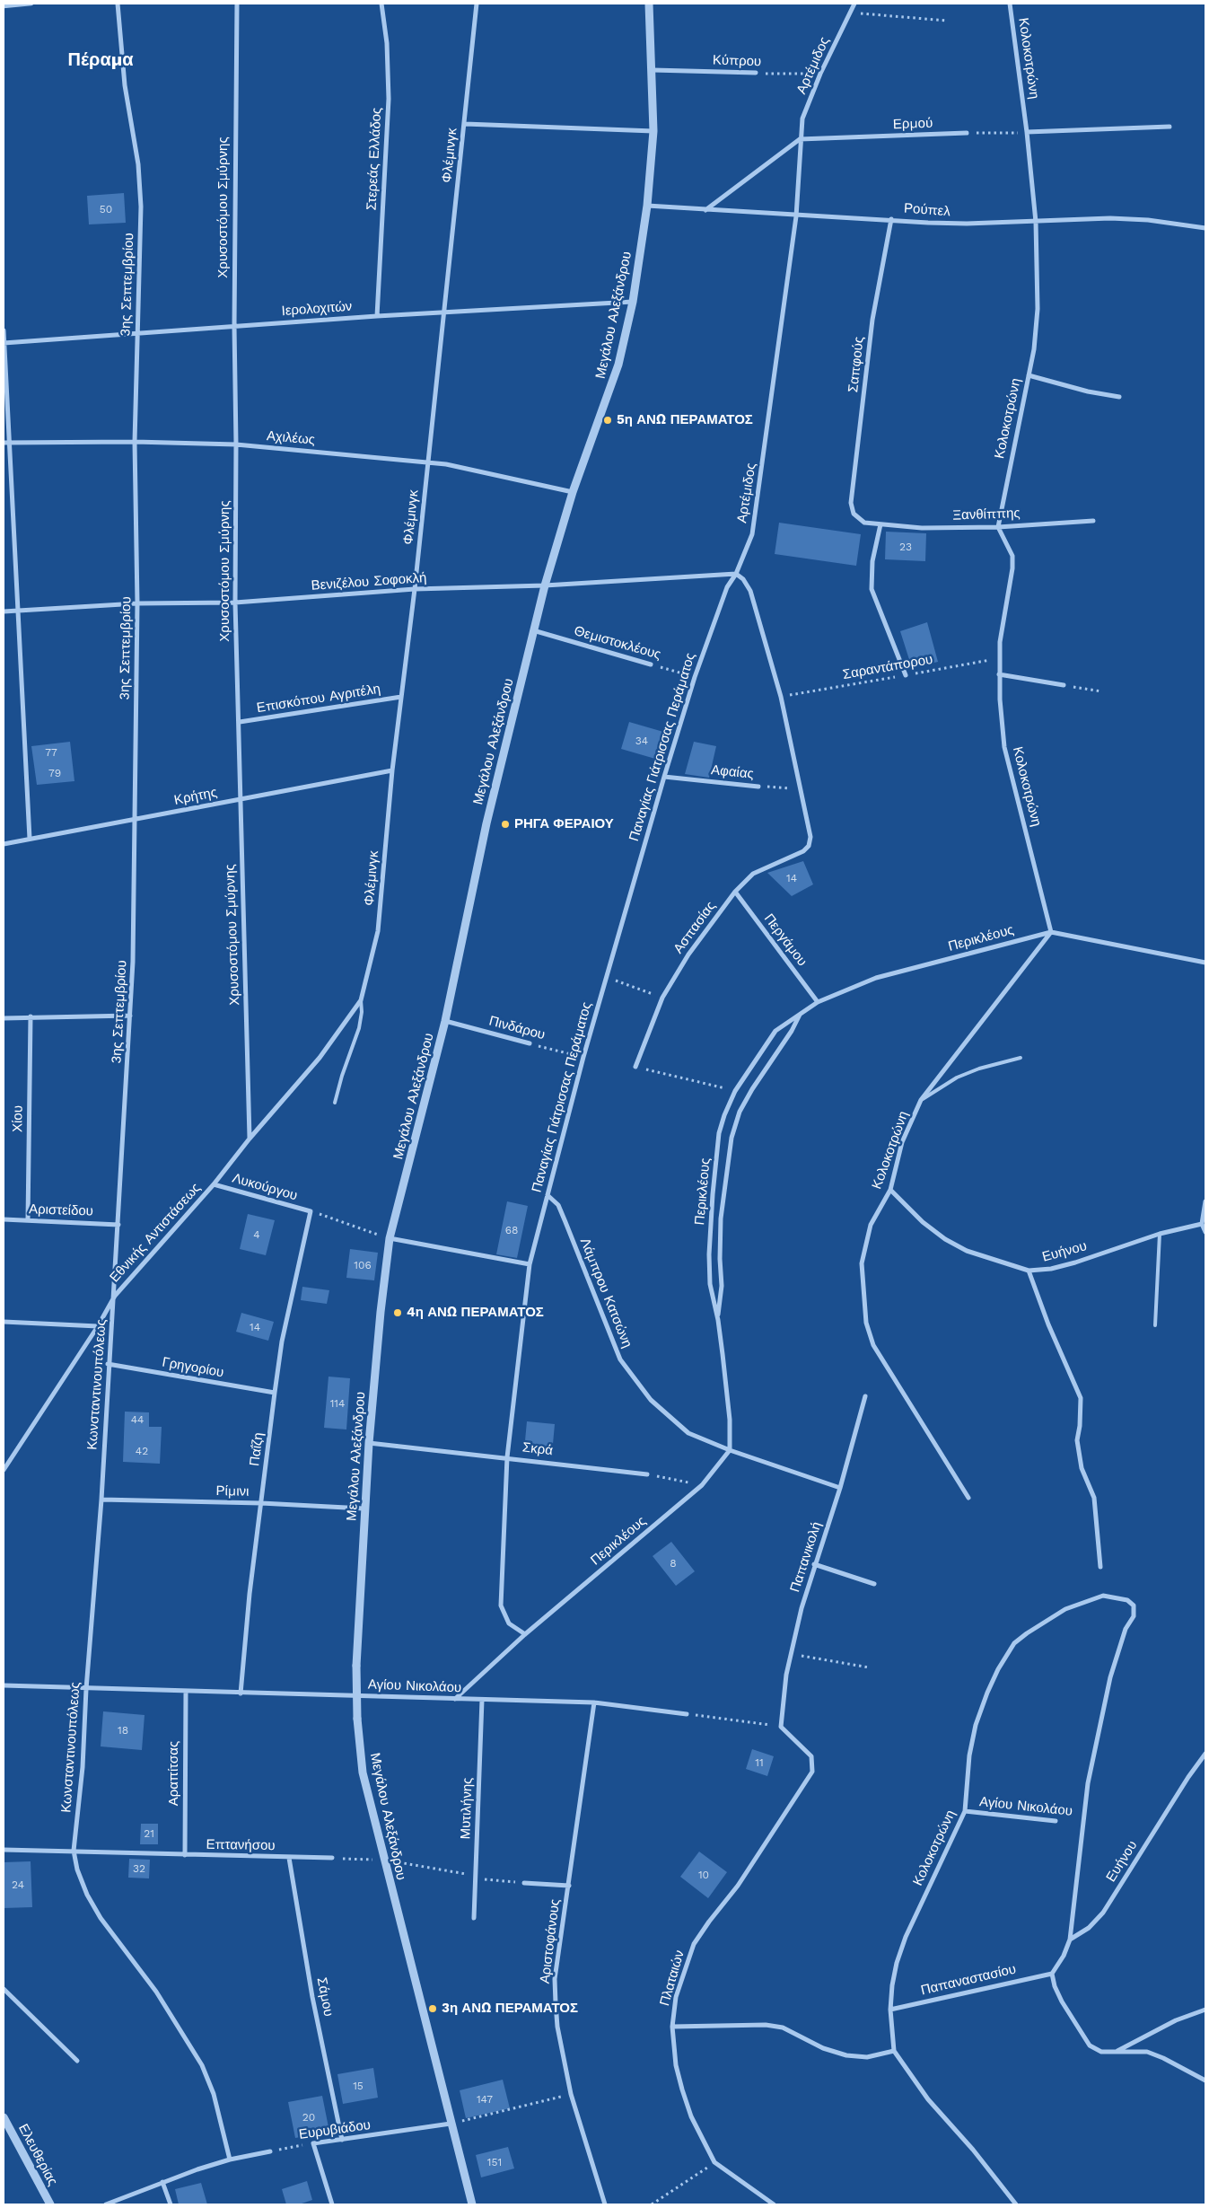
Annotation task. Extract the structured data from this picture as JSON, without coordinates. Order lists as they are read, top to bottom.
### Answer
{
  "streets": {
    "street": [
      "Κολοκοτρώνη",
      "Κύπρου",
      "Αρτέμιδος",
      "Ερμού",
      "Φλέμινγκ",
      "Στερεάς Ελλάδος",
      "Χρυσοστόμου Σμύρνης",
      "Ρούπελ",
      "3ης Σεπτεμβρίου",
      "Ιερολοχιτών",
      "Μεγάλου Αλεξάνδρου",
      "Σαπφούς",
      "Αχιλέως",
      "Ξανθίππης",
      "Βενιζέλου Σοφοκλή",
      "Θεμιστοκλέους",
      "Επισκόπου Αγριτέλη",
      "Παναγίας Γιάτρισσας Περάματος",
      "Αφαίας",
      "Κρήτης",
      "Ασπασίας",
      "Περικλέους",
      "Περγάμου",
      "Πινδάρου",
      "Χίου",
      "Λυκούργου",
      "Αριστείδου",
      "Εθνικής Αντιστάσεως",
      "Ευήνου",
      "Λάμπρου Κατσώνη",
      "Γρηγορίου",
      "Κωνσταντινουπόλεως",
      "Παΐζη",
      "Σκρά",
      "Ρίμινι",
      "Παπανικολή",
      "Αγίου Νικολάου",
      "Αραπίτσας",
      "Μυτιλήνης",
      "Επτανήσου",
      "Αριστοφάνους",
      "Πλαταιών",
      "Παπαναστασίου",
      "Σάμου",
      "Ευρυβιάδου",
      "Ελευθερίας"
    ],
    "path": ["Σαραντάπορου"]
  },
  "crossings": [
    ["Κολοκοτρώνη", "Ρούπελ"],
    ["Κολοκοτρώνη", "Ξανθίππης"],
    ["Κολοκοτρώνη", "Σαραντάπορου"],
    ["Κολοκοτρώνη", "Περικλέους"],
    ["Κολοκοτρώνη", "Ευήνου"],
    ["Κολοκοτρώνη", "Αγίου Νικολάου"],
    ["Κολοκοτρώνη", "Παπαναστασίου"],
    ["Κύπρου", "Αρτέμιδος"],
    ["Κύπρου", "Μεγάλου Αλεξάνδρου"],
    ["Αρτέμιδος", "Ερμού"],
    ["Αρτέμιδος", "Ρούπελ"],
    ["Αρτέμιδος", "Βενιζέλου Σοφοκλή"],
    ["Αρτέμιδος", "Παναγίας Γιάτρισσας Περάματος"],
    ["Φλέμινγκ", "Ιερολοχιτών"],
    ["Φλέμινγκ", "Αχιλέως"],
    ["Φλέμινγκ", "Βενιζέλου Σοφοκλή"],
    ["Φλέμινγκ", "Επισκόπου Αγριτέλη"],
    ["Φλέμινγκ", "Κρήτης"],
    ["Φλέμινγκ", "Εθνικής Αντιστάσεως"],
    ["Στερεάς Ελλάδος", "Ιερολοχιτών"],
    ["Χρυσοστόμου Σμύρνης", "Ιερολοχιτών"],
    ["Χρυσοστόμου Σμύρνης", "Αχιλέως"],
    ["Χρυσοστόμου Σμύρνης", "Βενιζέλου Σοφοκλή"],
    ["Χρυσοστόμου Σμύρνης", "Επισκόπου Αγριτέλη"],
    ["Χρυσοστόμου Σμύρνης", "Κρήτης"],
    ["Χρυσοστόμου Σμύρνης", "Εθνικής Αντιστάσεως"],
    ["Ρούπελ", "Μεγάλου Αλεξάνδρου"],
    ["Ρούπελ", "Σαπφούς"],
    ["3ης Σεπτεμβρίου", "Ιερολοχιτών"],
    ["3ης Σεπτεμβρίου", "Αχιλέως"],
    ["3ης Σεπτεμβρίου", "Βενιζέλου Σοφοκλή"],
    ["3ης Σεπτεμβρίου", "Κρήτης"],
    ["3ης Σεπτεμβρίου", "Αριστείδου"],
    ["3ης Σεπτεμβρίου", "Εθνικής Αντιστάσεως"],
    ["3ης Σεπτεμβρίου", "Κωνσταντινουπόλεως"],
    ["Ιερολοχιτών", "Μεγάλου Αλεξάνδρου"],
    ["Μεγάλου Αλεξάνδρου", "Αχιλέως"],
    ["Μεγάλου Αλεξάνδρου", "Βενιζέλου Σοφοκλή"],
    ["Μεγάλου Αλεξάνδρου", "Θεμιστοκλέους"],
    ["Μεγάλου Αλεξάνδρου", "Πινδάρου"],
    ["Μεγάλου Αλεξάνδρου", "Σκρά"],
    ["Μεγάλου Αλεξάνδρου", "Ρίμινι"],
    ["Μεγάλου Αλεξάνδρου", "Ευρυβιάδου"],
    ["Σαπφούς", "Ξανθίππης"],
    ["Βενιζέλου Σοφοκλή", "Παναγίας Γιάτρισσας Περάματος"],
    ["Θεμιστοκλέους", "Παναγίας Γιάτρισσας Περάματος"],
    ["Παναγίας Γιάτρισσας Περάματος", "Αφαίας"],
    ["Παναγίας Γιάτρισσας Περάματος", "Περικλέους"],
    ["Παναγίας Γιάτρισσας Περάματος", "Πινδάρου"],
    ["Παναγίας Γιάτρισσας Περάματος", "Λάμπρου Κατσώνη"],
    ["Παναγίας Γιάτρισσας Περάματος", "Σκρά"],
    ["Αφαίας", "Ασπασίας"],
    ["Ασπασίας", "Περγάμου"],
    ["Περικλέους", "Περγάμου"],
    ["Περικλέους", "Λάμπρου Κατσώνη"],
    ["Περικλέους", "Αγίου Νικολάου"],
    ["Χίου", "Αριστείδου"],
    ["Λυκούργου", "Εθνικής Αντιστάσεως"],
    ["Λυκούργου", "Παΐζη"],
    ["Εθνικής Αντιστάσεως", "Κωνσταντινουπόλεως"],
    ["Λάμπρου Κατσώνη", "Παπανικολή"],
    ["Γρηγορίου", "Κωνσταντινουπόλεως"],
    ["Γρηγορίου", "Παΐζη"],
    ["Κωνσταντινουπόλεως", "Ρίμινι"],
    ["Κωνσταντινουπόλεως", "Αγίου Νικολάου"],
    ["Κωνσταντινουπόλεως", "Επτανήσου"],
    ["Παΐζη", "Ρίμινι"],
    ["Παΐζη", "Αγίου Νικολάου"],
    ["Παπανικολή", "Πλαταιών"],
    ["Αγίου Νικολάου", "Αραπίτσας"],
    ["Αγίου Νικολάου", "Μυτιλήνης"],
    ["Αγίου Νικολάου", "Αριστοφάνους"],
    ["Αραπίτσας", "Επτανήσου"],
    ["Επτανήσου", "Σάμου"],
    ["Σάμου", "Ευρυβιάδου"]
  ],
  "districts": ["Πέραμα"],
  "places": [
    "5η ΑΝΩ ΠΕΡΑΜΑΤΟΣ",
    "ΡΗΓΑ ΦΕΡΑΙΟΥ",
    "4η ΑΝΩ ΠΕΡΑΜΑΤΟΣ",
    "3η ΑΝΩ ΠΕΡΑΜΑΤΟΣ"
  ],
  "house_numbers": [
    "50",
    "23",
    "34",
    "77",
    "79",
    "14",
    "68",
    "4",
    "106",
    "14",
    "114",
    "44",
    "42",
    "8",
    "18",
    "11",
    "21",
    "32",
    "10",
    "24",
    "15",
    "147",
    "20",
    "151"
  ]
}
